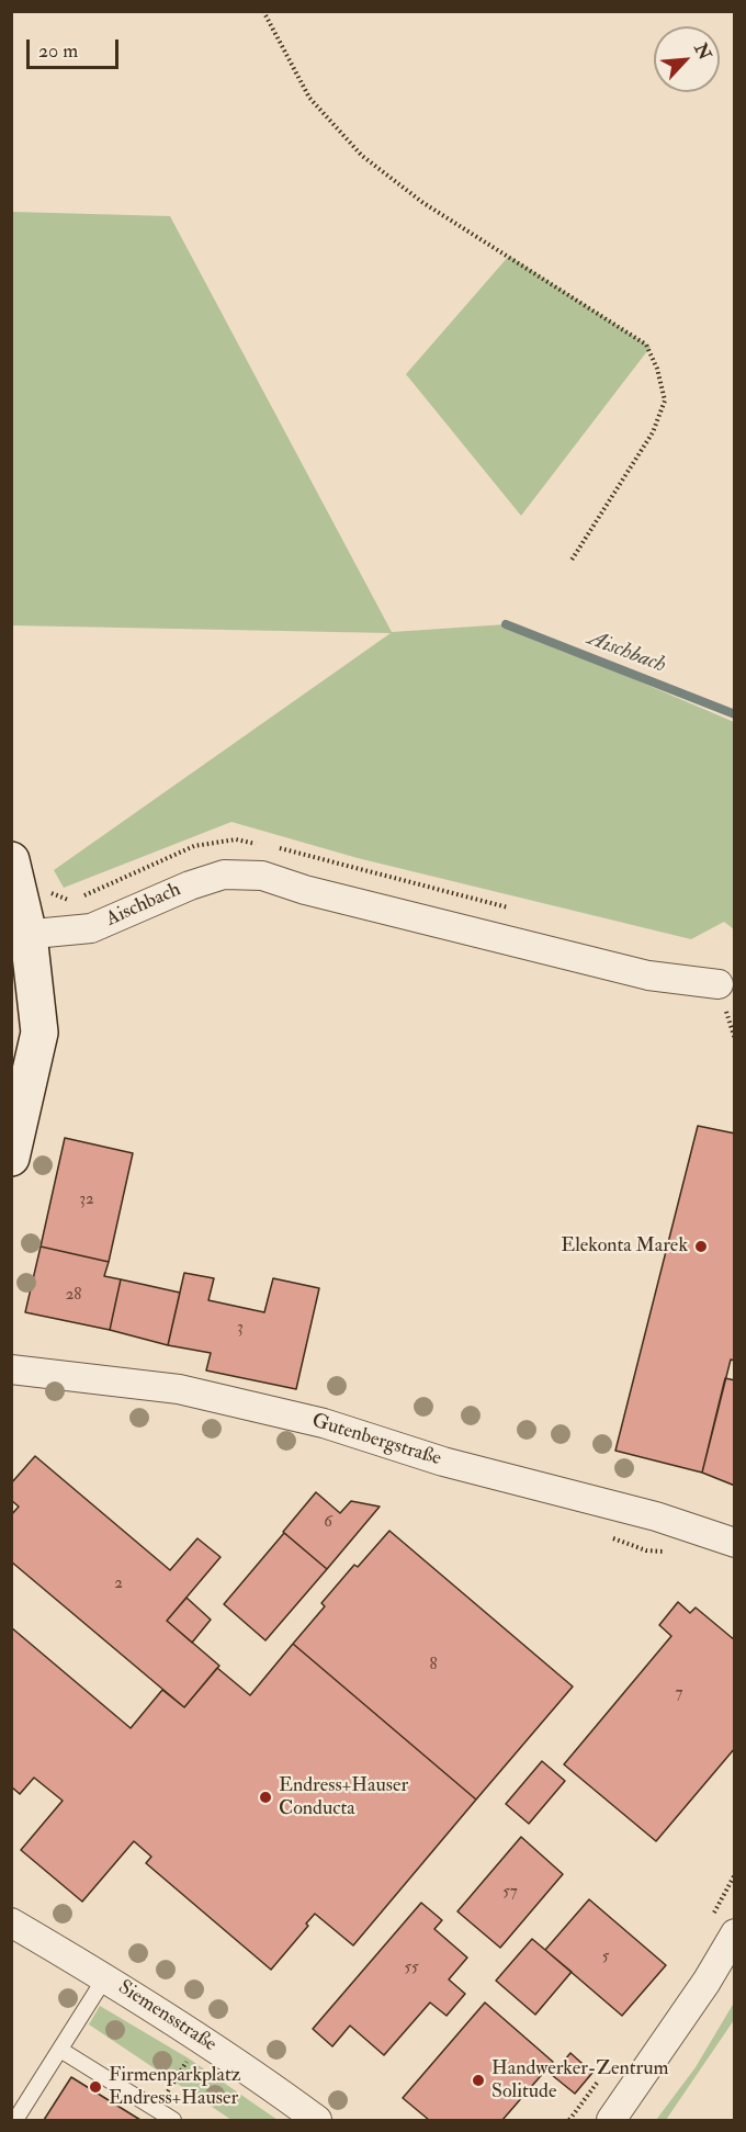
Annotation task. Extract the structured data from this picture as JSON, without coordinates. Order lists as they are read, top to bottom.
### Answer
{
  "streets": {
    "street": ["Aischbach", "Gutenbergstraße", "Siemensstraße"]
  },
  "water": ["Aischbach"],
  "places": [
    "Elekonta Marek",
    "Endress+Hauser Conducta",
    "Handwerker-Zentrum Solitude",
    "Firmenparkplatz Endress+Hauser"
  ],
  "house_numbers": [
    "32",
    "28",
    "3",
    "6",
    "2",
    "8",
    "7",
    "57",
    "5",
    "55"
  ],
  "scale_bar": "20 m",
  "north": "top right"
}
